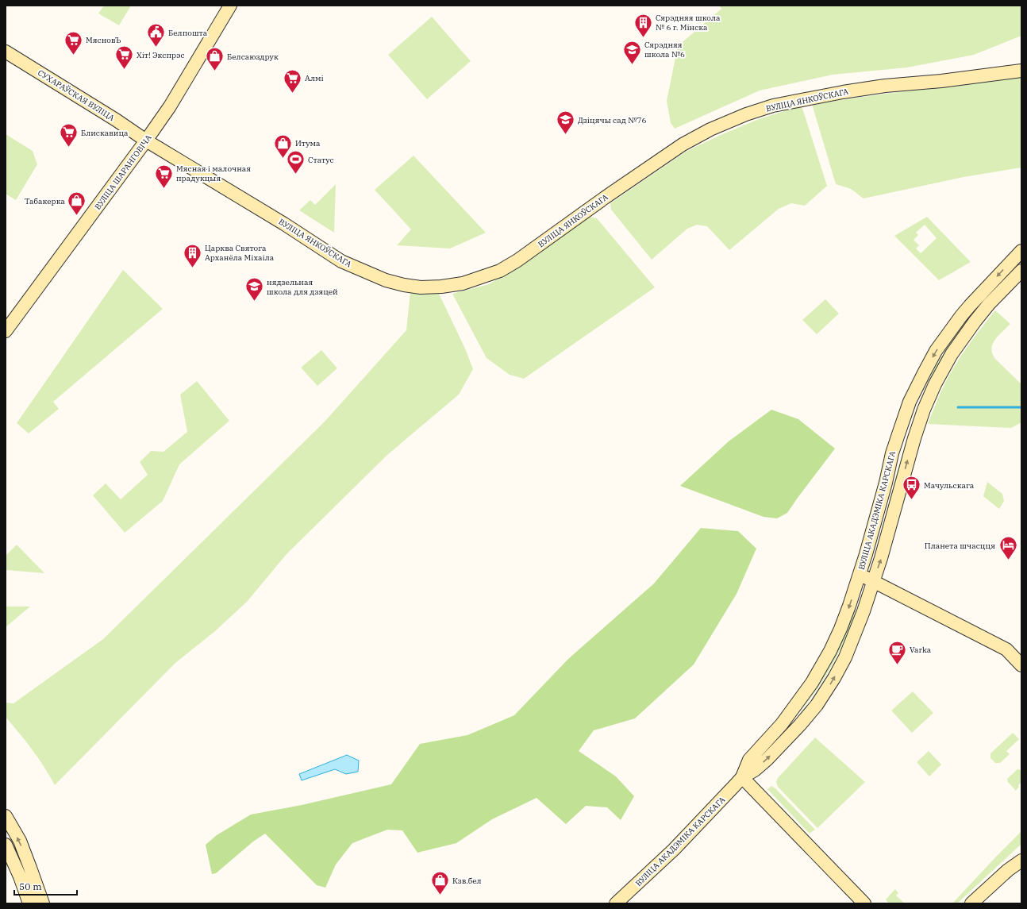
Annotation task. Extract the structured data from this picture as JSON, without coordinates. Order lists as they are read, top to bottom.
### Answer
{
  "streets": {
    "main road": [
      "СУХАРАЎСКАЯ ВУЛІЦА",
      "ВУЛІЦА ЯНКОЎСКАГА",
      "ВУЛІЦА ШАРАНГОВІЧА",
      "ВУЛІЦА АКАДЭМІКА КАРСКАГА"
    ]
  },
  "crossings": [
    ["СУХАРАЎСКАЯ ВУЛІЦА", "ВУЛІЦА ЯНКОЎСКАГА"],
    ["СУХАРАЎСКАЯ ВУЛІЦА", "ВУЛІЦА ШАРАНГОВІЧА"],
    ["ВУЛІЦА ЯНКОЎСКАГА", "ВУЛІЦА ШАРАНГОВІЧА"]
  ],
  "places": {
    "building": ["Сярэдняя школа № 6 г. Мінска", "Царква Святога Арханёла Міхаіла"],
    "public building": ["Белпошта"],
    "supermarket": [
      "МясновЪ",
      "Хіт! Экспрэс",
      "Алмі",
      "Блискавица",
      "Мясная і малочная прадукцыя"
    ],
    "school or university": ["Сярэдняя школа №6", "Дзіцячы сад №76", "нядзельная школа для дзяцей"],
    "shop": [
      "Белсаюздрук",
      "Итума",
      "Табакерка",
      "Кзв.бел"
    ],
    "sports": ["Статус"],
    "bus stop": ["Мачульскага"],
    "hotel": ["Планета шчасцця"],
    "cafe": ["Varka"]
  },
  "scale_bar": "50 m"
}
